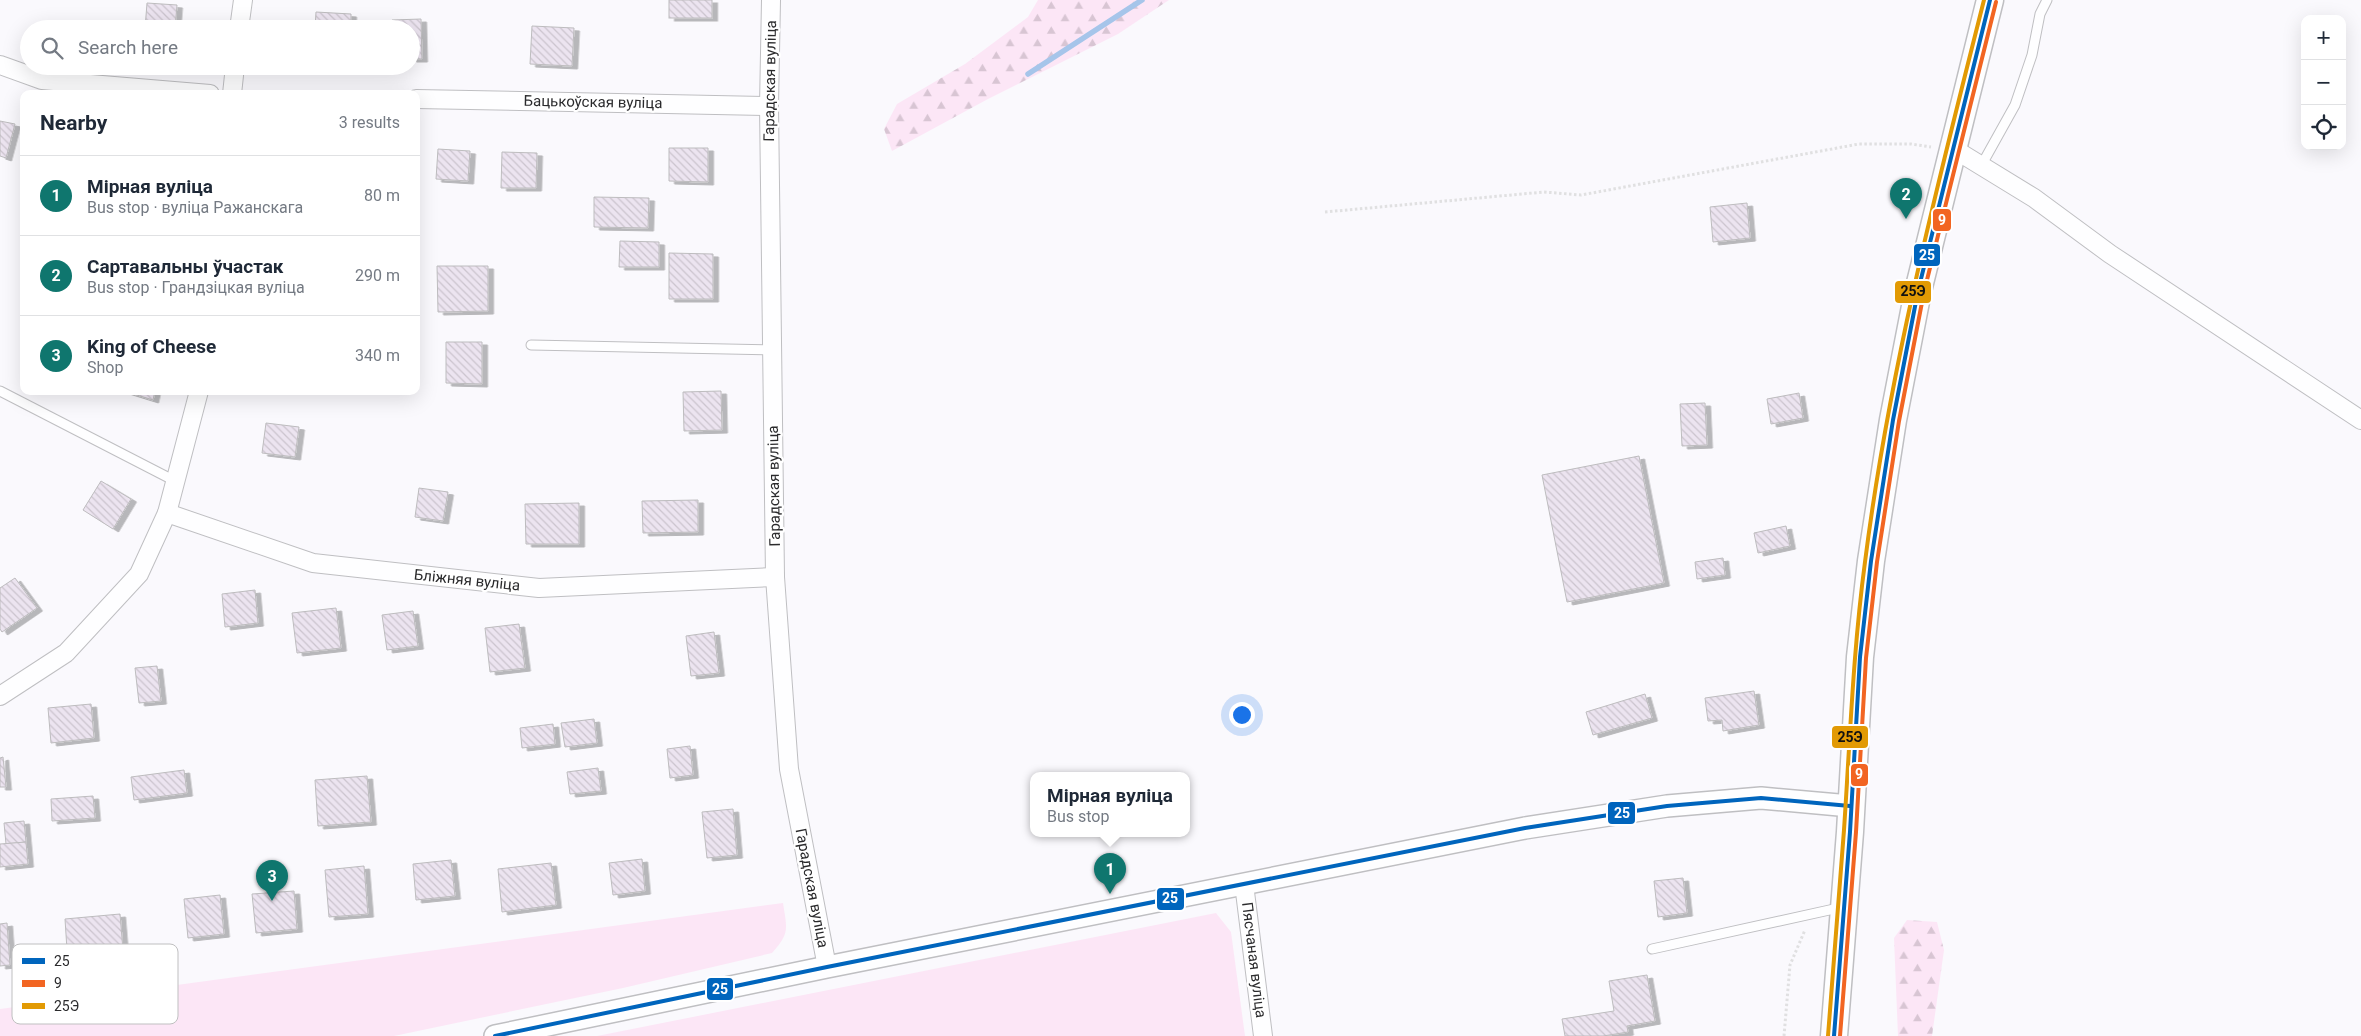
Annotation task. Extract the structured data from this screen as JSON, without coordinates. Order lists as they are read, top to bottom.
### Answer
{
  "streets": {
    "street": [
      "Гарадская вуліца",
      "Бацькоўская вуліца",
      "Бліжняя вуліца",
      "Пясчаная вуліца"
    ]
  },
  "crossings": [
    ["Гарадская вуліца", "Бацькоўская вуліца"],
    ["Гарадская вуліца", "Бліжняя вуліца"]
  ],
  "lines": ["transit line 25", "transit line 25Э", "transit line 9"],
  "legend": ["25", "9", "25Э"],
  "page": {
    "map_buttons": ["+", "−"],
    "search": "Search here",
    "heading": ["Nearby", "3 results"],
    "list": [
      {
        "mark": "1",
        "name": "Мірная вуліца",
        "note": "Bus stop · вуліца Ражанскага",
        "value": "80 m"
      },
      {
        "mark": "2",
        "name": "Сартавальны ўчастак",
        "note": "Bus stop · Грандзіцкая вуліца",
        "value": "290 m"
      },
      {
        "mark": "3",
        "name": "King of Cheese",
        "note": "Shop",
        "value": "340 m"
      }
    ],
    "pins": ["2", "1", "3"],
    "popup": ["Мірная вуліца", "Bus stop"]
  }
}
